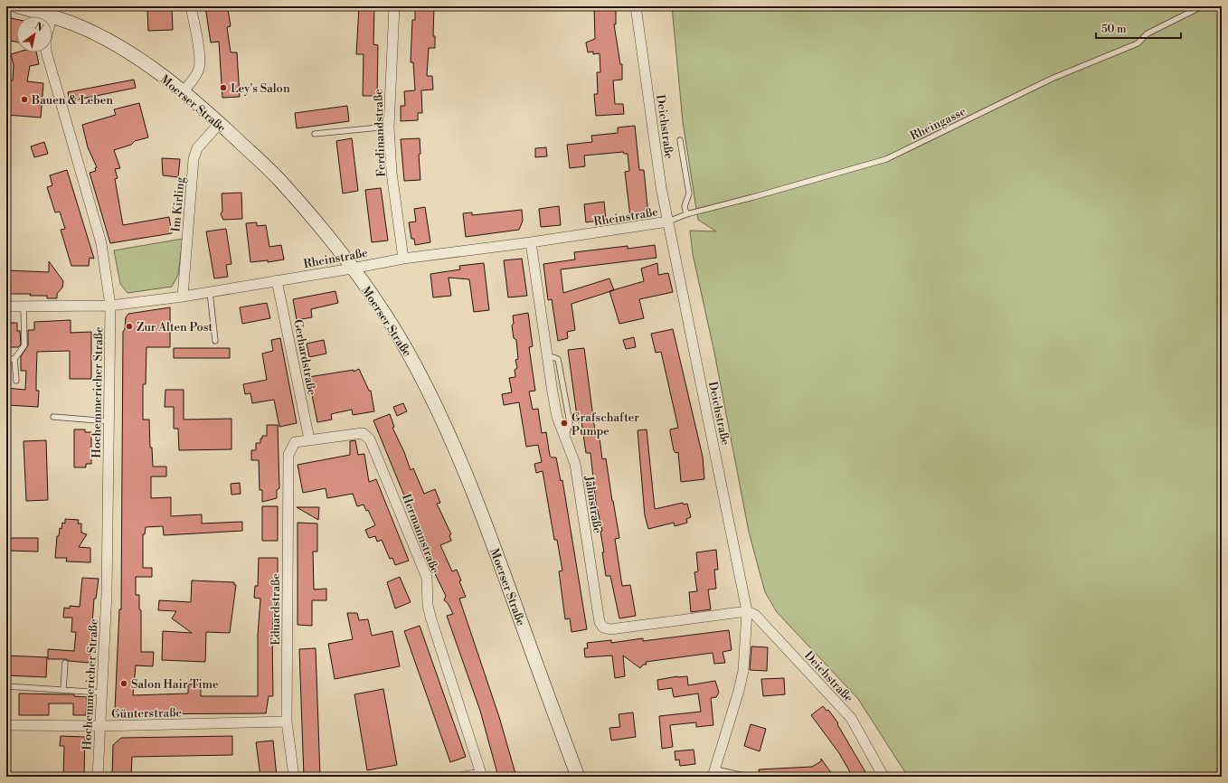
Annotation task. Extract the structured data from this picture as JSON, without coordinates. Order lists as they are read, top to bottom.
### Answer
{
  "streets": {
    "main road": ["Moerser Straße"],
    "street": [
      "Deichstraße",
      "Ferdinandstraße",
      "Im Kirling",
      "Rheinstraße",
      "Gerhardstraße",
      "Hochemmericher Straße",
      "Jahnstraße",
      "Hermannstraße",
      "Eduardstraße",
      "Günterstraße"
    ],
    "lane": ["Rheingasse"]
  },
  "crossings": [
    ["Moerser Straße", "Im Kirling"],
    ["Moerser Straße", "Rheinstraße"],
    ["Rheingasse", "Deichstraße"],
    ["Rheingasse", "Rheinstraße"],
    ["Deichstraße", "Rheinstraße"],
    ["Deichstraße", "Jahnstraße"],
    ["Ferdinandstraße", "Rheinstraße"],
    ["Im Kirling", "Rheinstraße"],
    ["Rheinstraße", "Gerhardstraße"],
    ["Rheinstraße", "Hochemmericher Straße"],
    ["Rheinstraße", "Jahnstraße"],
    ["Gerhardstraße", "Hermannstraße"],
    ["Hochemmericher Straße", "Günterstraße"],
    ["Hermannstraße", "Eduardstraße"],
    ["Eduardstraße", "Günterstraße"]
  ],
  "places": [
    "Ley's Salon",
    "Bauen & Leben",
    "Zur Alten Post",
    "Grafschafter Pumpe",
    "Salon Hair Time"
  ],
  "scale_bar": "50 m",
  "north": "top right"
}
